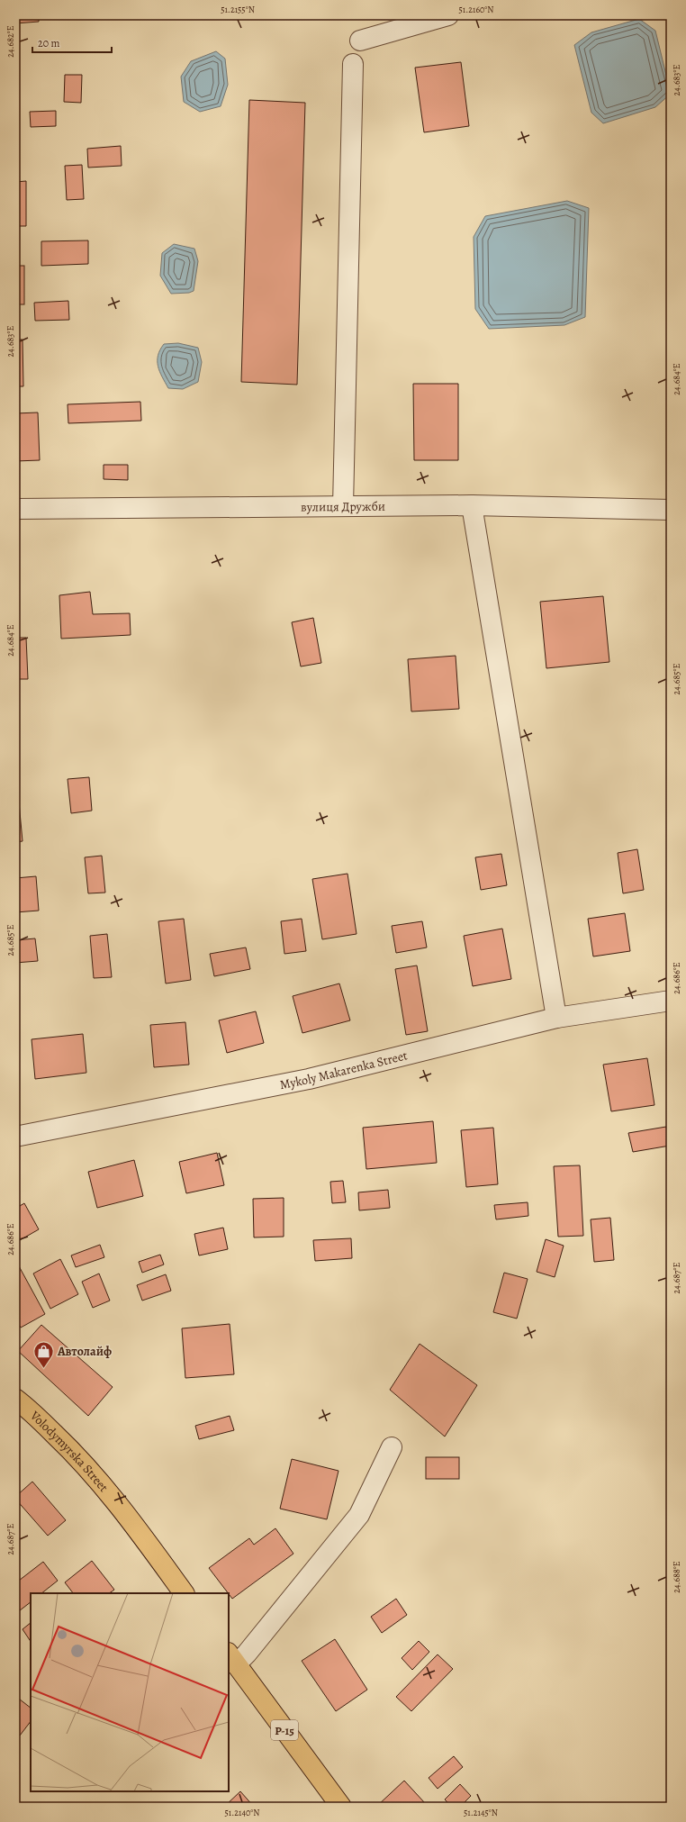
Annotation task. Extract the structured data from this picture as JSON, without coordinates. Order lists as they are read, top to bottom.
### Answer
{
  "streets": {
    "main road": ["Volodymyrska Street", "Р-15"],
    "street": ["вулиця Дружби", "Mykoly Makarenka Street"]
  },
  "places": {
    "shop": ["Автолайф"]
  },
  "scale_bar": "20 m",
  "coordinates": [
    "51.2155°N",
    "51.2160°N",
    "24.682°E",
    "24.683°E",
    "24.684°E",
    "24.685°E",
    "24.686°E",
    "24.687°E",
    "24.688°E",
    "51.2140°N",
    "51.2145°N"
  ]
}
